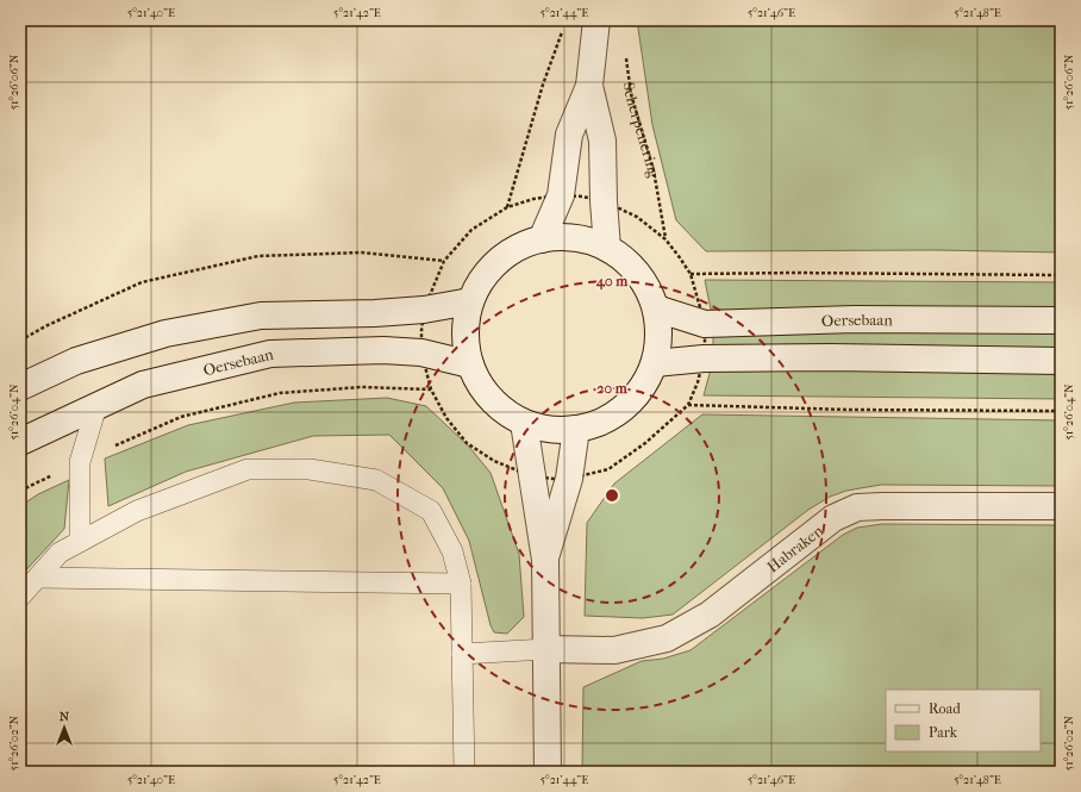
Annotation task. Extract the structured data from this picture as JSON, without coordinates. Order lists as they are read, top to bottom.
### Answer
{
  "streets": {
    "main road": ["Oersebaan", "Habraken"],
    "path": ["Scherpenering"]
  },
  "legend": ["Road", "Park"],
  "north": "top",
  "coordinates": [
    "5°21'40\"E",
    "5°21'42\"E",
    "5°21'44\"E",
    "5°21'46\"E",
    "5°21'48\"E",
    "51°26'06\"N",
    "51°26'04\"N",
    "51°26'02\"N"
  ],
  "rings": ["40 m", "20 m"]
}
